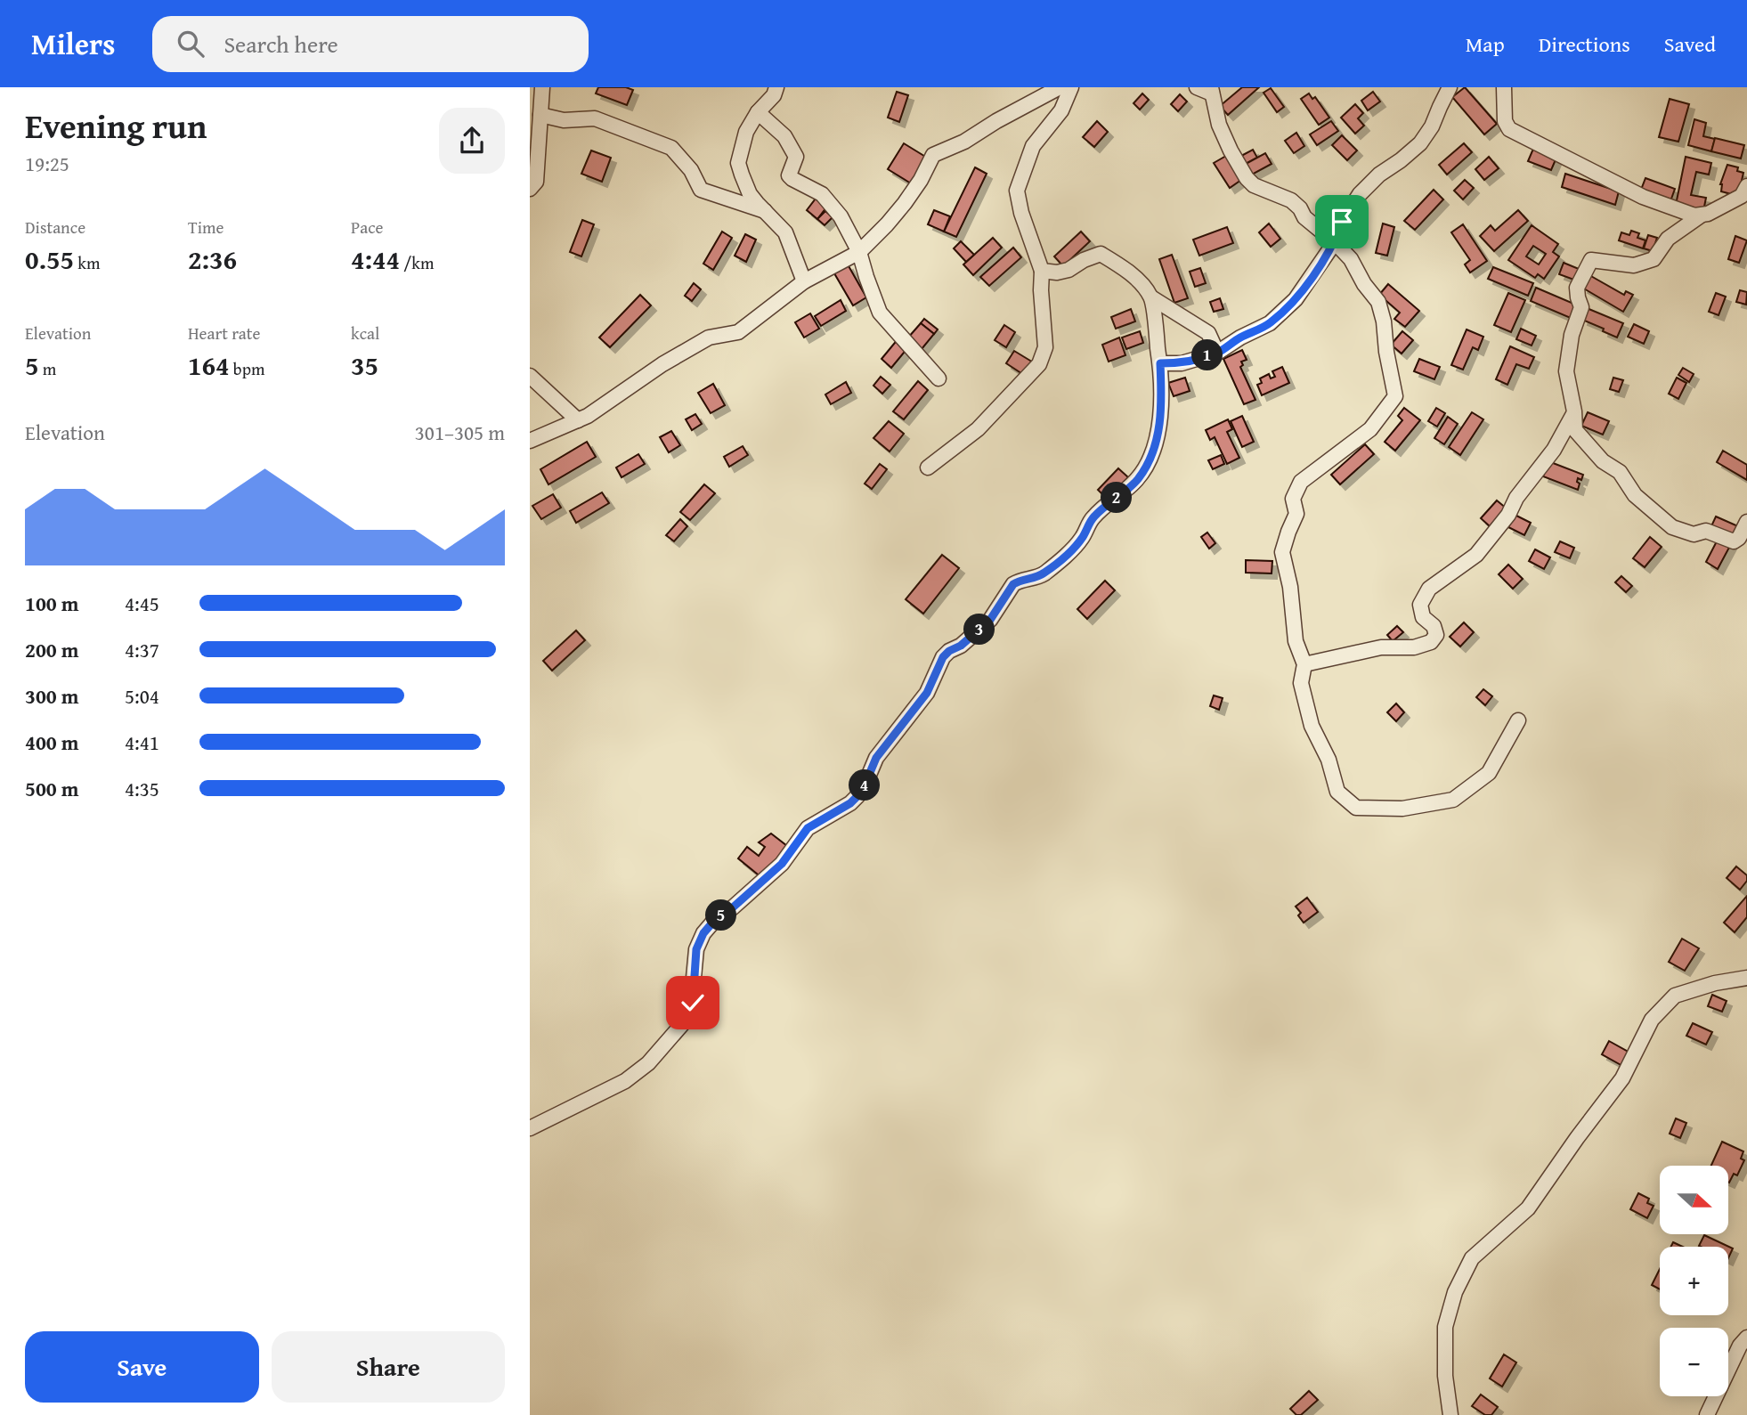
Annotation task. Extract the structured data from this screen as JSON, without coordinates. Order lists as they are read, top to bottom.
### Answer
{
  "north": "right",
  "page": {
    "header": "Milers",
    "search": "Search here",
    "nav": ["Map", "Directions", "Saved"],
    "heading": ["Evening run", "19:25"],
    "stats": [
      ["Distance", "0.55 km"],
      ["Time", "2:36"],
      ["Pace", "4:44 /km"],
      ["Elevation", "5 m"],
      ["Heart rate", "164 bpm"],
      ["kcal", "35"]
    ],
    "pins": [
      "1",
      "2",
      "3",
      "4",
      "5"
    ],
    "chart": ["Elevation", "301–305 m"],
    "list": [
      {
        "name": "100 m",
        "note": "4:45"
      },
      {
        "name": "200 m",
        "note": "4:37"
      },
      {
        "name": "300 m",
        "note": "5:04"
      },
      {
        "name": "400 m",
        "note": "4:41"
      },
      {
        "name": "500 m",
        "note": "4:35"
      }
    ],
    "map_buttons": ["+", "−"],
    "buttons": ["Save", "Share"]
  }
}
